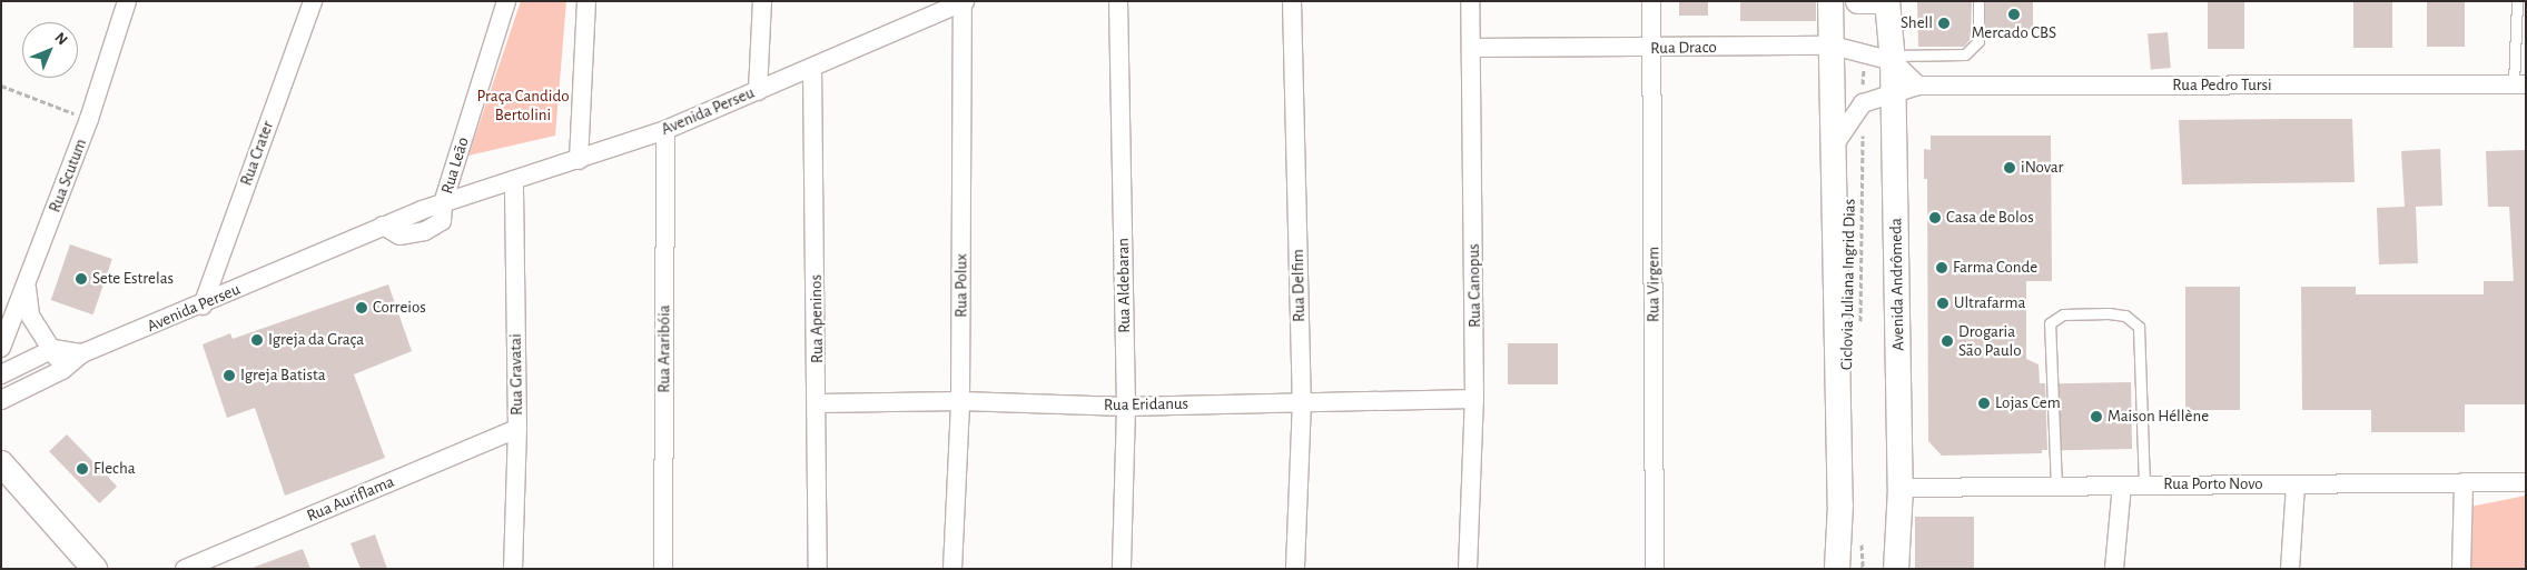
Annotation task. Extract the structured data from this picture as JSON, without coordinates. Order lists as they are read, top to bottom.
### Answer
{
  "streets": {
    "main road": ["Avenida Andrômeda"],
    "street": [
      "Rua Draco",
      "Rua Pedro Tursi",
      "Avenida Perseu",
      "Rua Crater",
      "Rua Leão",
      "Rua Scutum",
      "Rua Virgem",
      "Rua Polux",
      "Rua Aldebaran",
      "Rua Delfim",
      "Rua Canopus",
      "Rua Apeninos",
      "Rua Araribóia",
      "Rua Gravatai",
      "Rua Eridanus",
      "Rua Porto Novo",
      "Rua Auriflama"
    ],
    "path": ["Ciclovia Juliana Ingrid Dias"]
  },
  "crossings": [
    ["Rua Draco", "Rua Virgem"],
    ["Rua Draco", "Ciclovia Juliana Ingrid Dias"],
    ["Rua Draco", "Avenida Andrômeda"],
    ["Rua Draco", "Rua Canopus"],
    ["Rua Pedro Tursi", "Ciclovia Juliana Ingrid Dias"],
    ["Rua Pedro Tursi", "Avenida Andrômeda"],
    ["Avenida Perseu", "Rua Crater"],
    ["Avenida Perseu", "Rua Leão"],
    ["Avenida Perseu", "Rua Polux"],
    ["Avenida Perseu", "Rua Apeninos"],
    ["Avenida Perseu", "Rua Araribóia"],
    ["Avenida Perseu", "Rua Gravatai"],
    ["Avenida Andrômeda", "Rua Porto Novo"],
    ["Rua Polux", "Rua Eridanus"],
    ["Rua Aldebaran", "Rua Eridanus"],
    ["Rua Delfim", "Rua Eridanus"],
    ["Rua Canopus", "Rua Eridanus"],
    ["Rua Apeninos", "Rua Eridanus"],
    ["Rua Gravatai", "Rua Auriflama"]
  ],
  "parks": ["Praça Candido Bertolini"],
  "places": [
    "Mercado CBS",
    "Shell",
    "iNovar",
    "Casa de Bolos",
    "Farma Conde",
    "Sete Estrelas",
    "Ultrafarma",
    "Correios",
    "Igreja da Graça",
    "Drogaria São Paulo",
    "Igreja Batista",
    "Lojas Cem",
    "Maison Héllène",
    "Flecha"
  ],
  "north": "top right"
}
